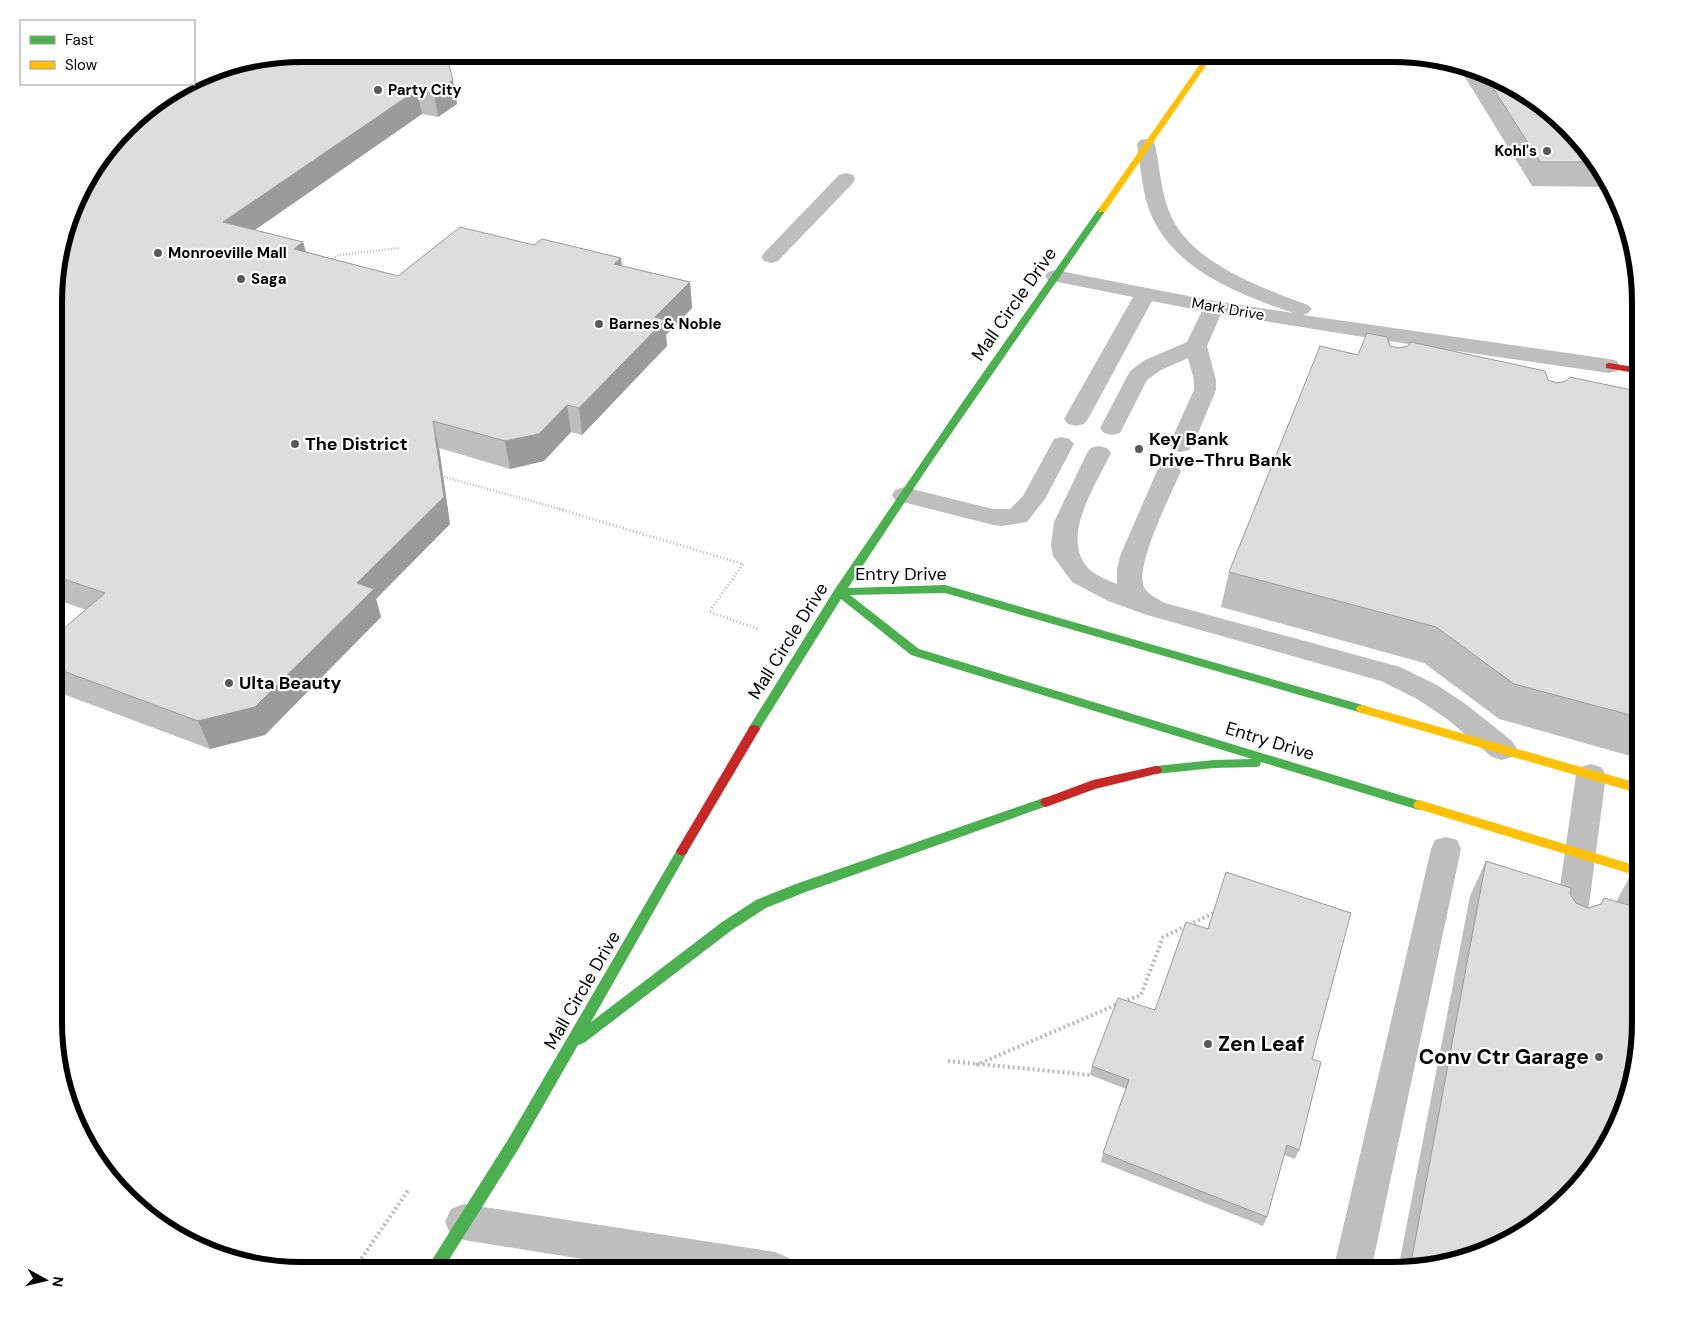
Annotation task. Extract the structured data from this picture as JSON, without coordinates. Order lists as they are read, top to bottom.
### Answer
{
  "streets": {
    "main road": ["Mall Circle Drive", "Entry Drive"],
    "lane": ["Mark Drive"]
  },
  "crossings": [
    ["Mall Circle Drive", "Mark Drive"],
    ["Mall Circle Drive", "Entry Drive"]
  ],
  "places": [
    "Party City",
    "Kohl's",
    "Monroeville Mall",
    "Saga",
    "Barnes & Noble",
    "The District",
    "Key Bank Drive-Thru Bank",
    "Ulta Beauty",
    "Zen Leaf",
    "Conv Ctr Garage"
  ],
  "legend": ["Fast", "Slow"],
  "north": "right"
}
